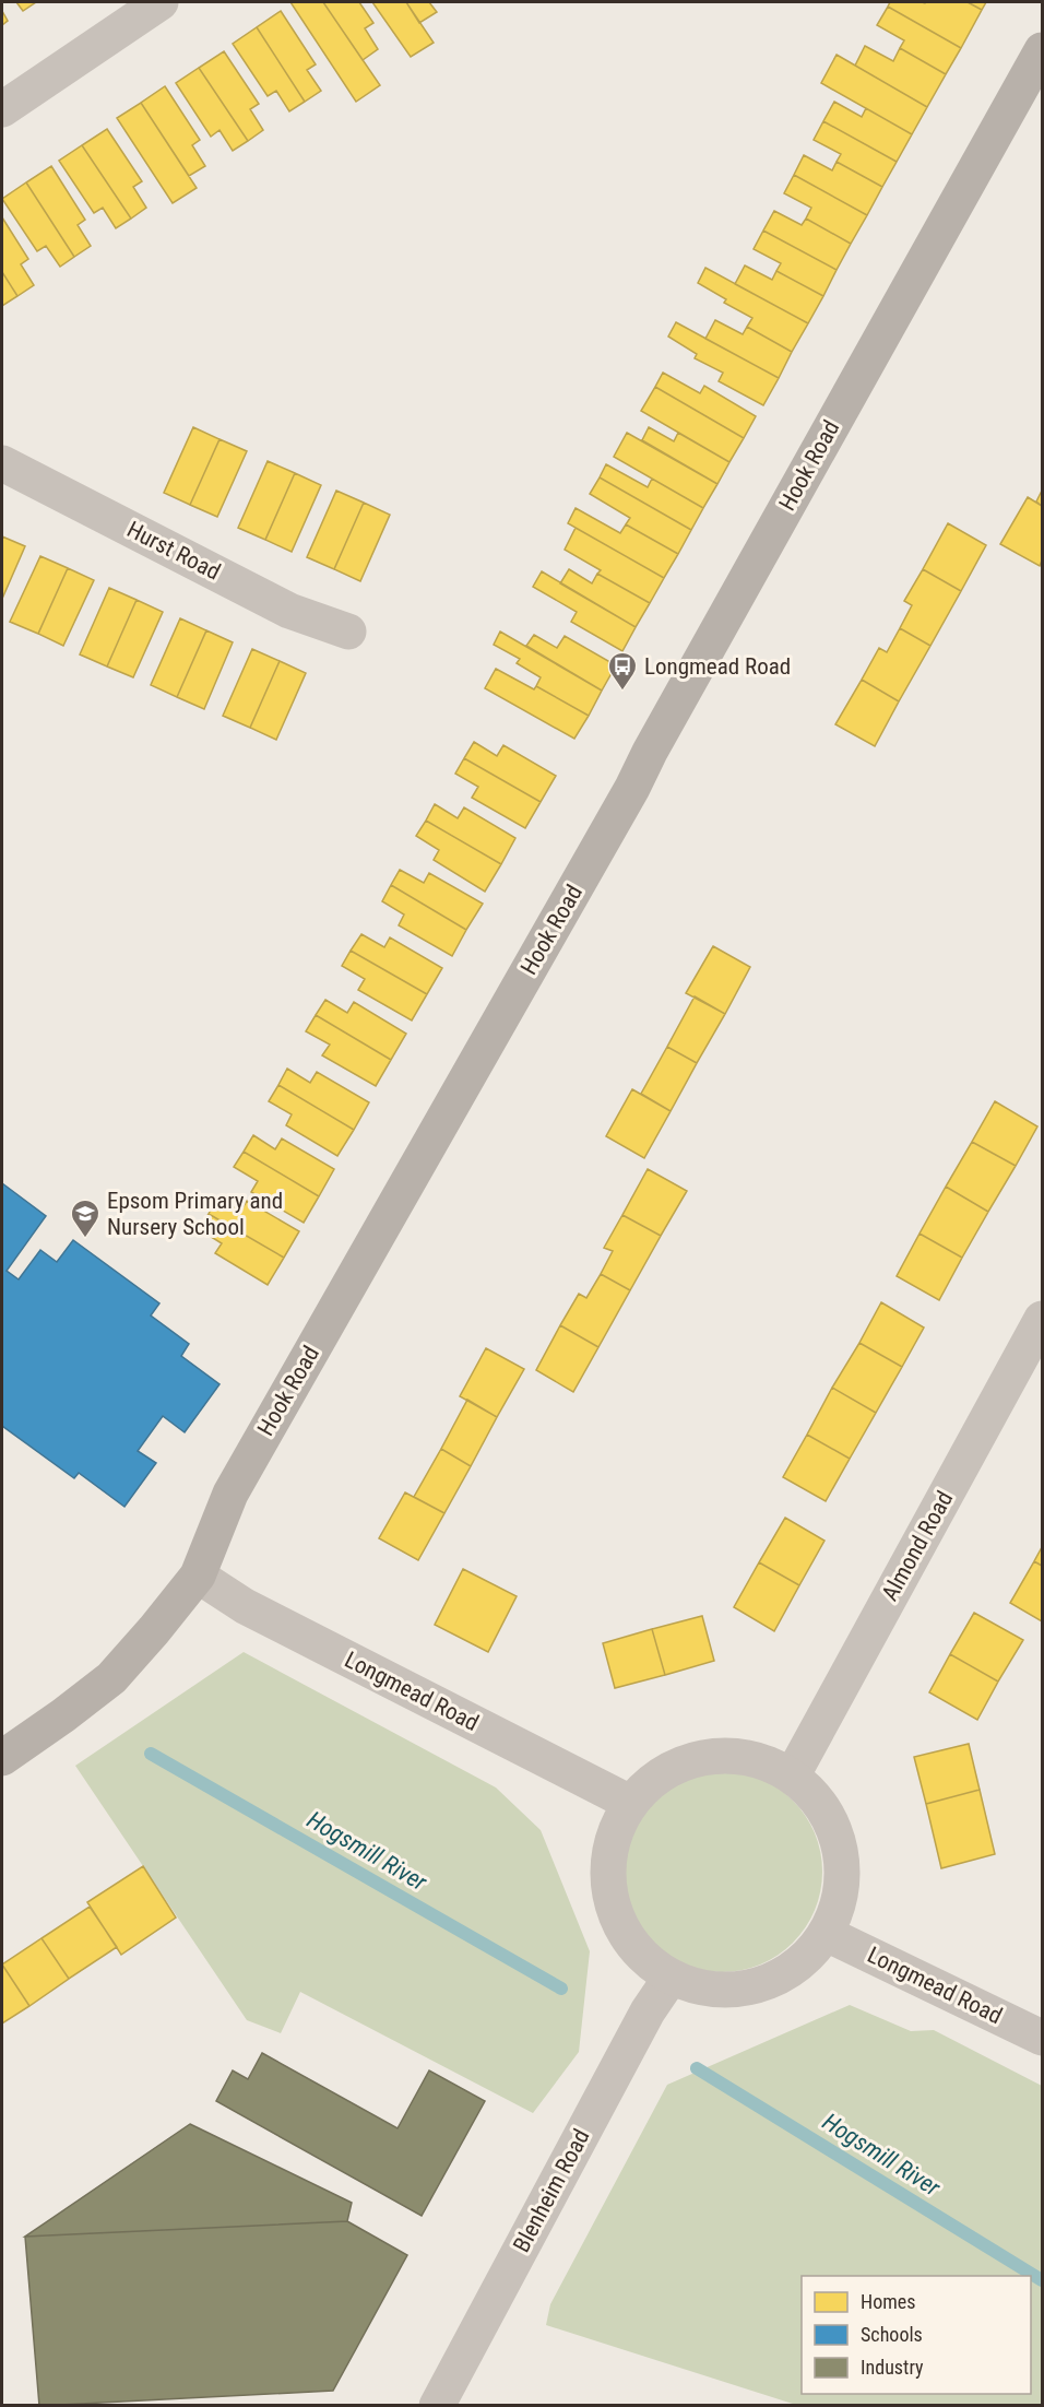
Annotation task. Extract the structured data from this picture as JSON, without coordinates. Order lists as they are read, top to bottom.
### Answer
{
  "streets": {
    "main road": ["Hook Road"],
    "street": [
      "Hurst Road",
      "Almond Road",
      "Longmead Road",
      "Blenheim Road"
    ]
  },
  "crossings": [
    ["Hook Road", "Longmead Road"]
  ],
  "water": ["Hogsmill River"],
  "places": {
    "bus stop": ["Longmead Road"],
    "school or university": ["Epsom Primary and Nursery School"]
  },
  "legend": ["Homes", "Schools", "Industry"]
}
